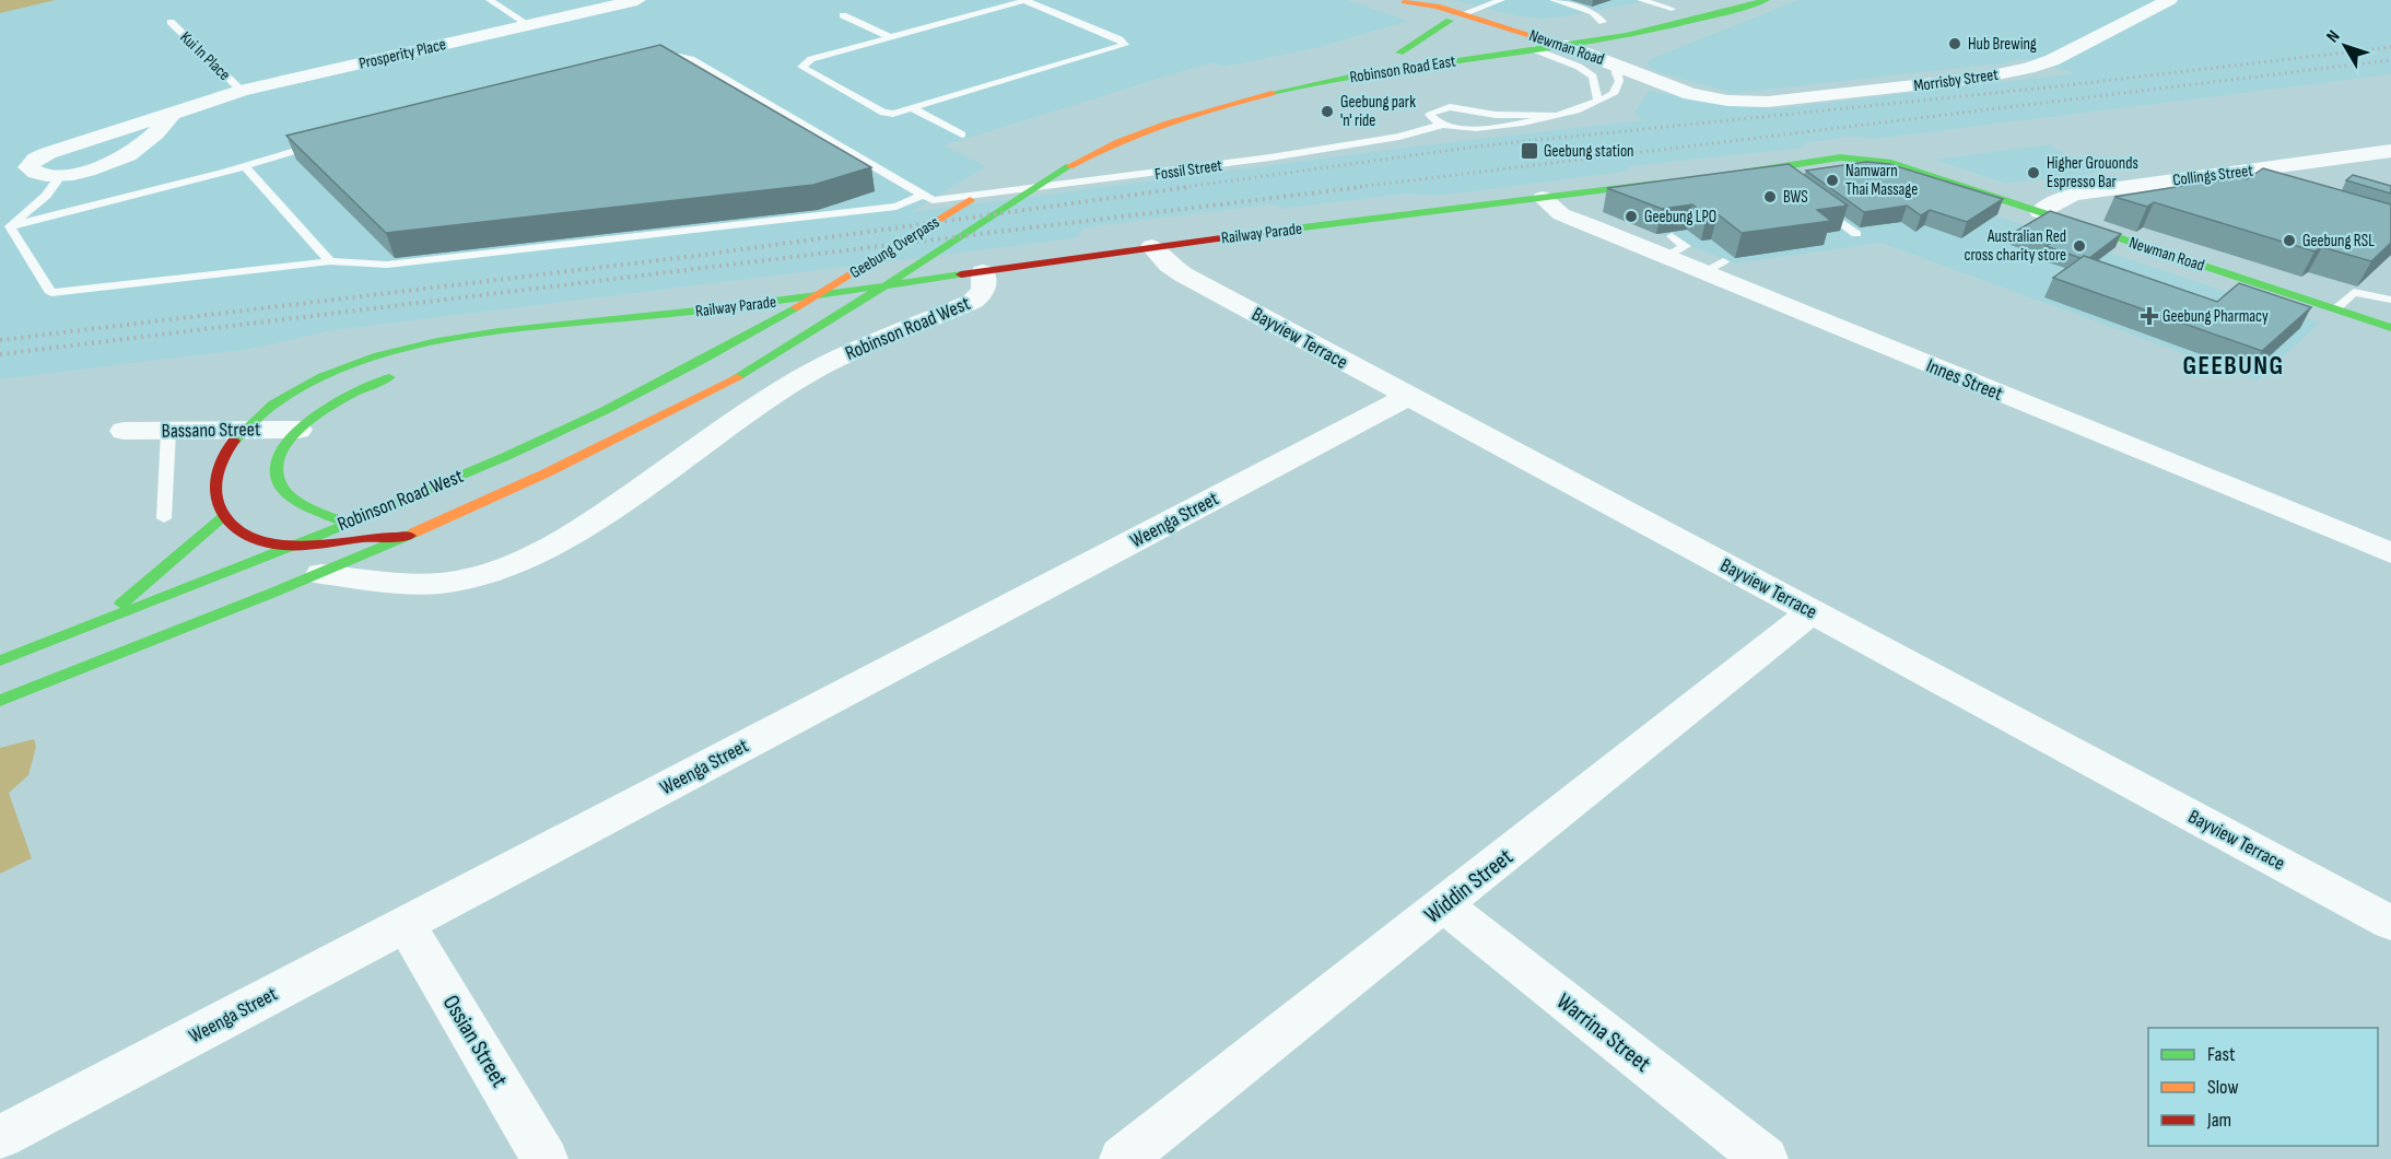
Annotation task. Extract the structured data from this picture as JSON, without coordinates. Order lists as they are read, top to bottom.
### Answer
{
  "streets": {
    "main road": [
      "Newman Road",
      "Robinson Road East",
      "Railway Parade",
      "Geebung Overpass",
      "Robinson Road West"
    ],
    "street": [
      "Prosperity Place",
      "Morrisby Street",
      "Collings Street",
      "Bayview Terrace",
      "Innes Street",
      "Bassano Street",
      "Weenga Street",
      "Widdin Street",
      "Warrina Street",
      "Ossian Street"
    ],
    "lane": ["Kui In Place", "Fossil Street"]
  },
  "crossings": [
    ["Newman Road", "Robinson Road East"],
    ["Newman Road", "Morrisby Street"],
    ["Newman Road", "Fossil Street"],
    ["Newman Road", "Collings Street"],
    ["Prosperity Place", "Kui In Place"],
    ["Robinson Road East", "Geebung Overpass"],
    ["Railway Parade", "Robinson Road West"],
    ["Railway Parade", "Bayview Terrace"],
    ["Railway Parade", "Innes Street"],
    ["Railway Parade", "Bassano Street"],
    ["Geebung Overpass", "Robinson Road West"],
    ["Bayview Terrace", "Weenga Street"],
    ["Bayview Terrace", "Widdin Street"],
    ["Weenga Street", "Ossian Street"],
    ["Widdin Street", "Warrina Street"]
  ],
  "districts": ["GEEBUNG"],
  "places": {
    "other": [
      "Hub Brewing",
      "Geebung park 'n' ride",
      "Higher Grouonds Espresso Bar",
      "Namwarn Thai Massage",
      "BWS",
      "Geebung LPO",
      "Geebung RSL",
      "Australian Red cross charity store"
    ],
    "transit": ["Geebung station"],
    "health": ["Geebung Pharmacy"]
  },
  "legend": ["Fast", "Slow", "Jam"],
  "north": "top left"
}
